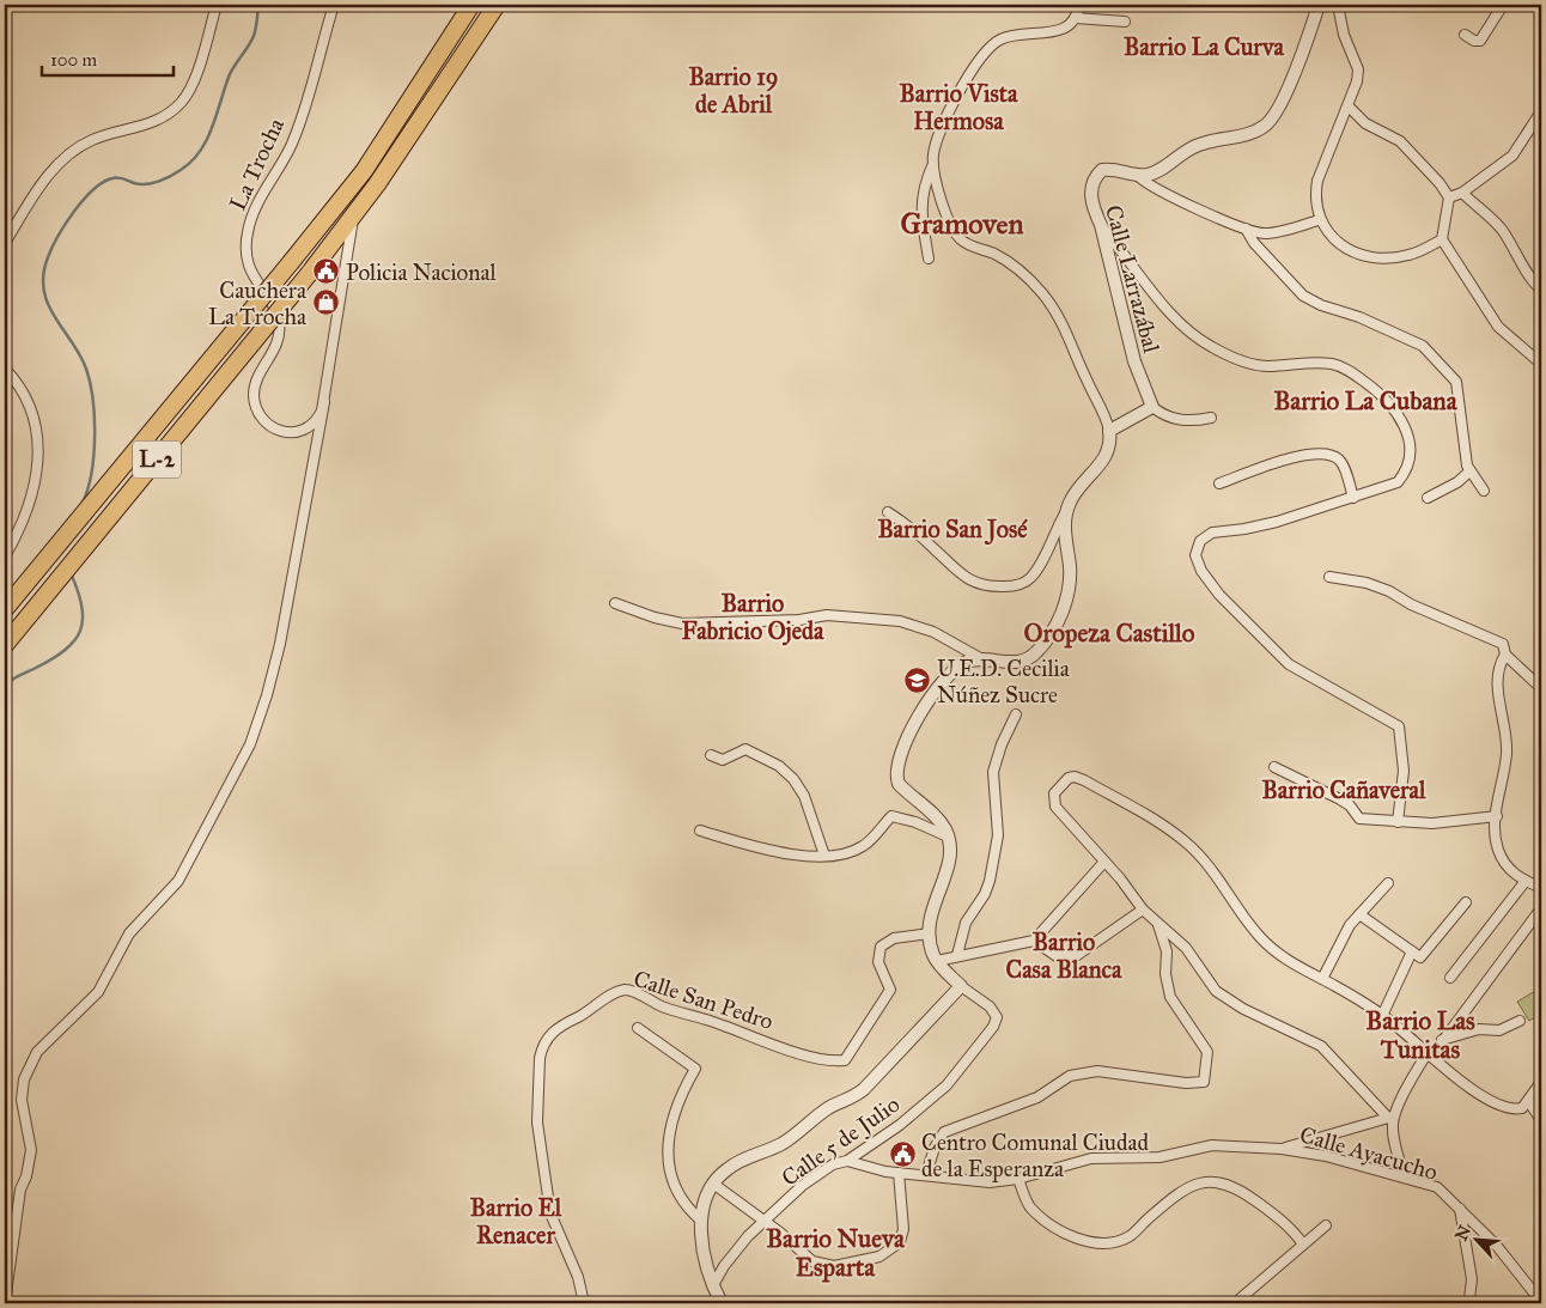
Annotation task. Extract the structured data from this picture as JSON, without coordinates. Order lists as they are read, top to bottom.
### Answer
{
  "streets": {
    "highway": ["L-2"],
    "street": [
      "La Trocha",
      "Calle Larrazábal",
      "Calle San Pedro",
      "Calle 5 de Julio",
      "Calle Ayacucho"
    ]
  },
  "crossings": [
    ["La Trocha", "L-2"],
    ["Calle 5 de Julio", "Calle Ayacucho"]
  ],
  "districts": [
    "Barrio La Curva",
    "Barrio 19 de Abril",
    "Barrio Vista Hermosa",
    "Gramoven",
    "Barrio La Cubana",
    "Barrio San José",
    "Barrio Fabricio Ojeda",
    "Oropeza Castillo",
    "Barrio Cañaveral",
    "Barrio Casa Blanca",
    "Barrio Las Tunitas",
    "Barrio El Renacer",
    "Barrio Nueva Esparta"
  ],
  "places": {
    "public building": ["Policia Nacional", "Centro Comunal Ciudad de la Esperanza"],
    "shop": ["Cauchera La Trocha"],
    "school or university": ["U.E.D. Cecilia Núñez Sucre"]
  },
  "scale_bar": "100 m",
  "north": "top left"
}
